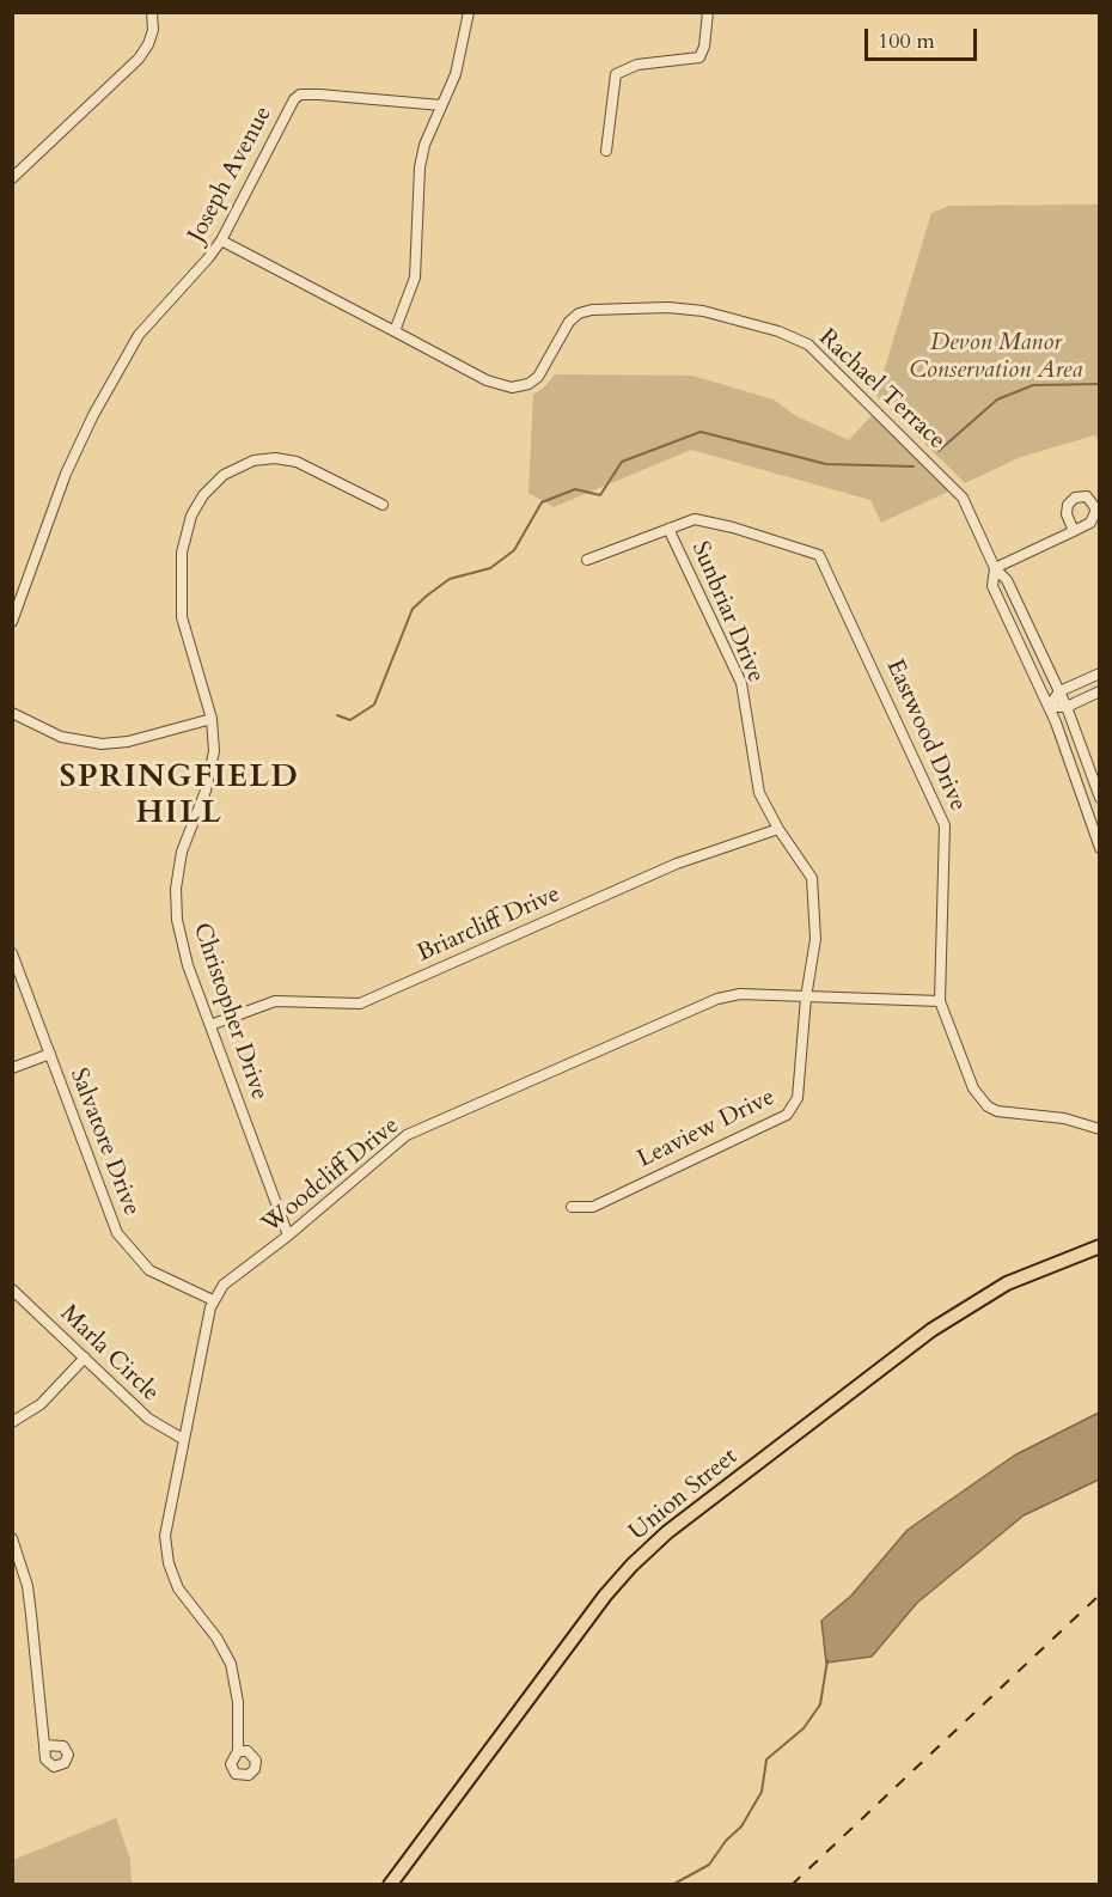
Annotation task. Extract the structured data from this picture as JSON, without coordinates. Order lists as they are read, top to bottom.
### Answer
{
  "streets": {
    "main road": ["Union Street"],
    "street": [
      "Joseph Avenue",
      "Rachael Terrace",
      "Sunbriar Drive",
      "Eastwood Drive",
      "Briarcliff Drive",
      "Christopher Drive",
      "Leaview Drive",
      "Salvatore Drive",
      "Woodcliff Drive",
      "Marla Circle"
    ]
  },
  "crossings": [
    ["Joseph Avenue", "Rachael Terrace"],
    ["Sunbriar Drive", "Eastwood Drive"],
    ["Sunbriar Drive", "Briarcliff Drive"],
    ["Sunbriar Drive", "Leaview Drive"],
    ["Sunbriar Drive", "Woodcliff Drive"],
    ["Eastwood Drive", "Woodcliff Drive"],
    ["Briarcliff Drive", "Christopher Drive"],
    ["Christopher Drive", "Woodcliff Drive"],
    ["Leaview Drive", "Woodcliff Drive"],
    ["Salvatore Drive", "Woodcliff Drive"]
  ],
  "districts": ["SPRINGFIELD HILL"],
  "parks": ["Devon Manor Conservation Area"],
  "scale_bar": "100 m"
}
